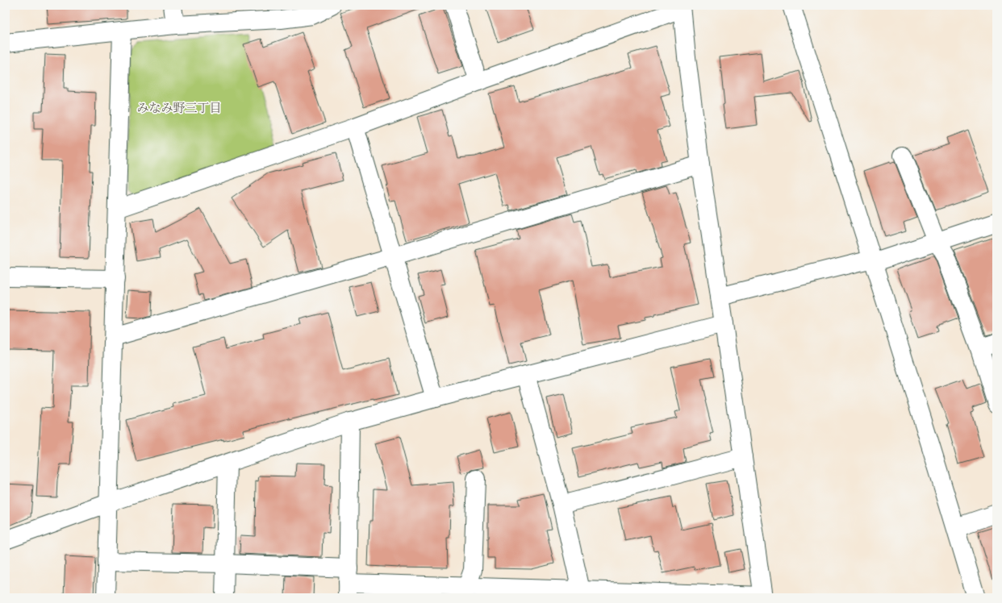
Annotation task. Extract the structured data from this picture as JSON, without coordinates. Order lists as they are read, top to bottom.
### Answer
{
  "districts": ["みなみ野三丁目"]
}
